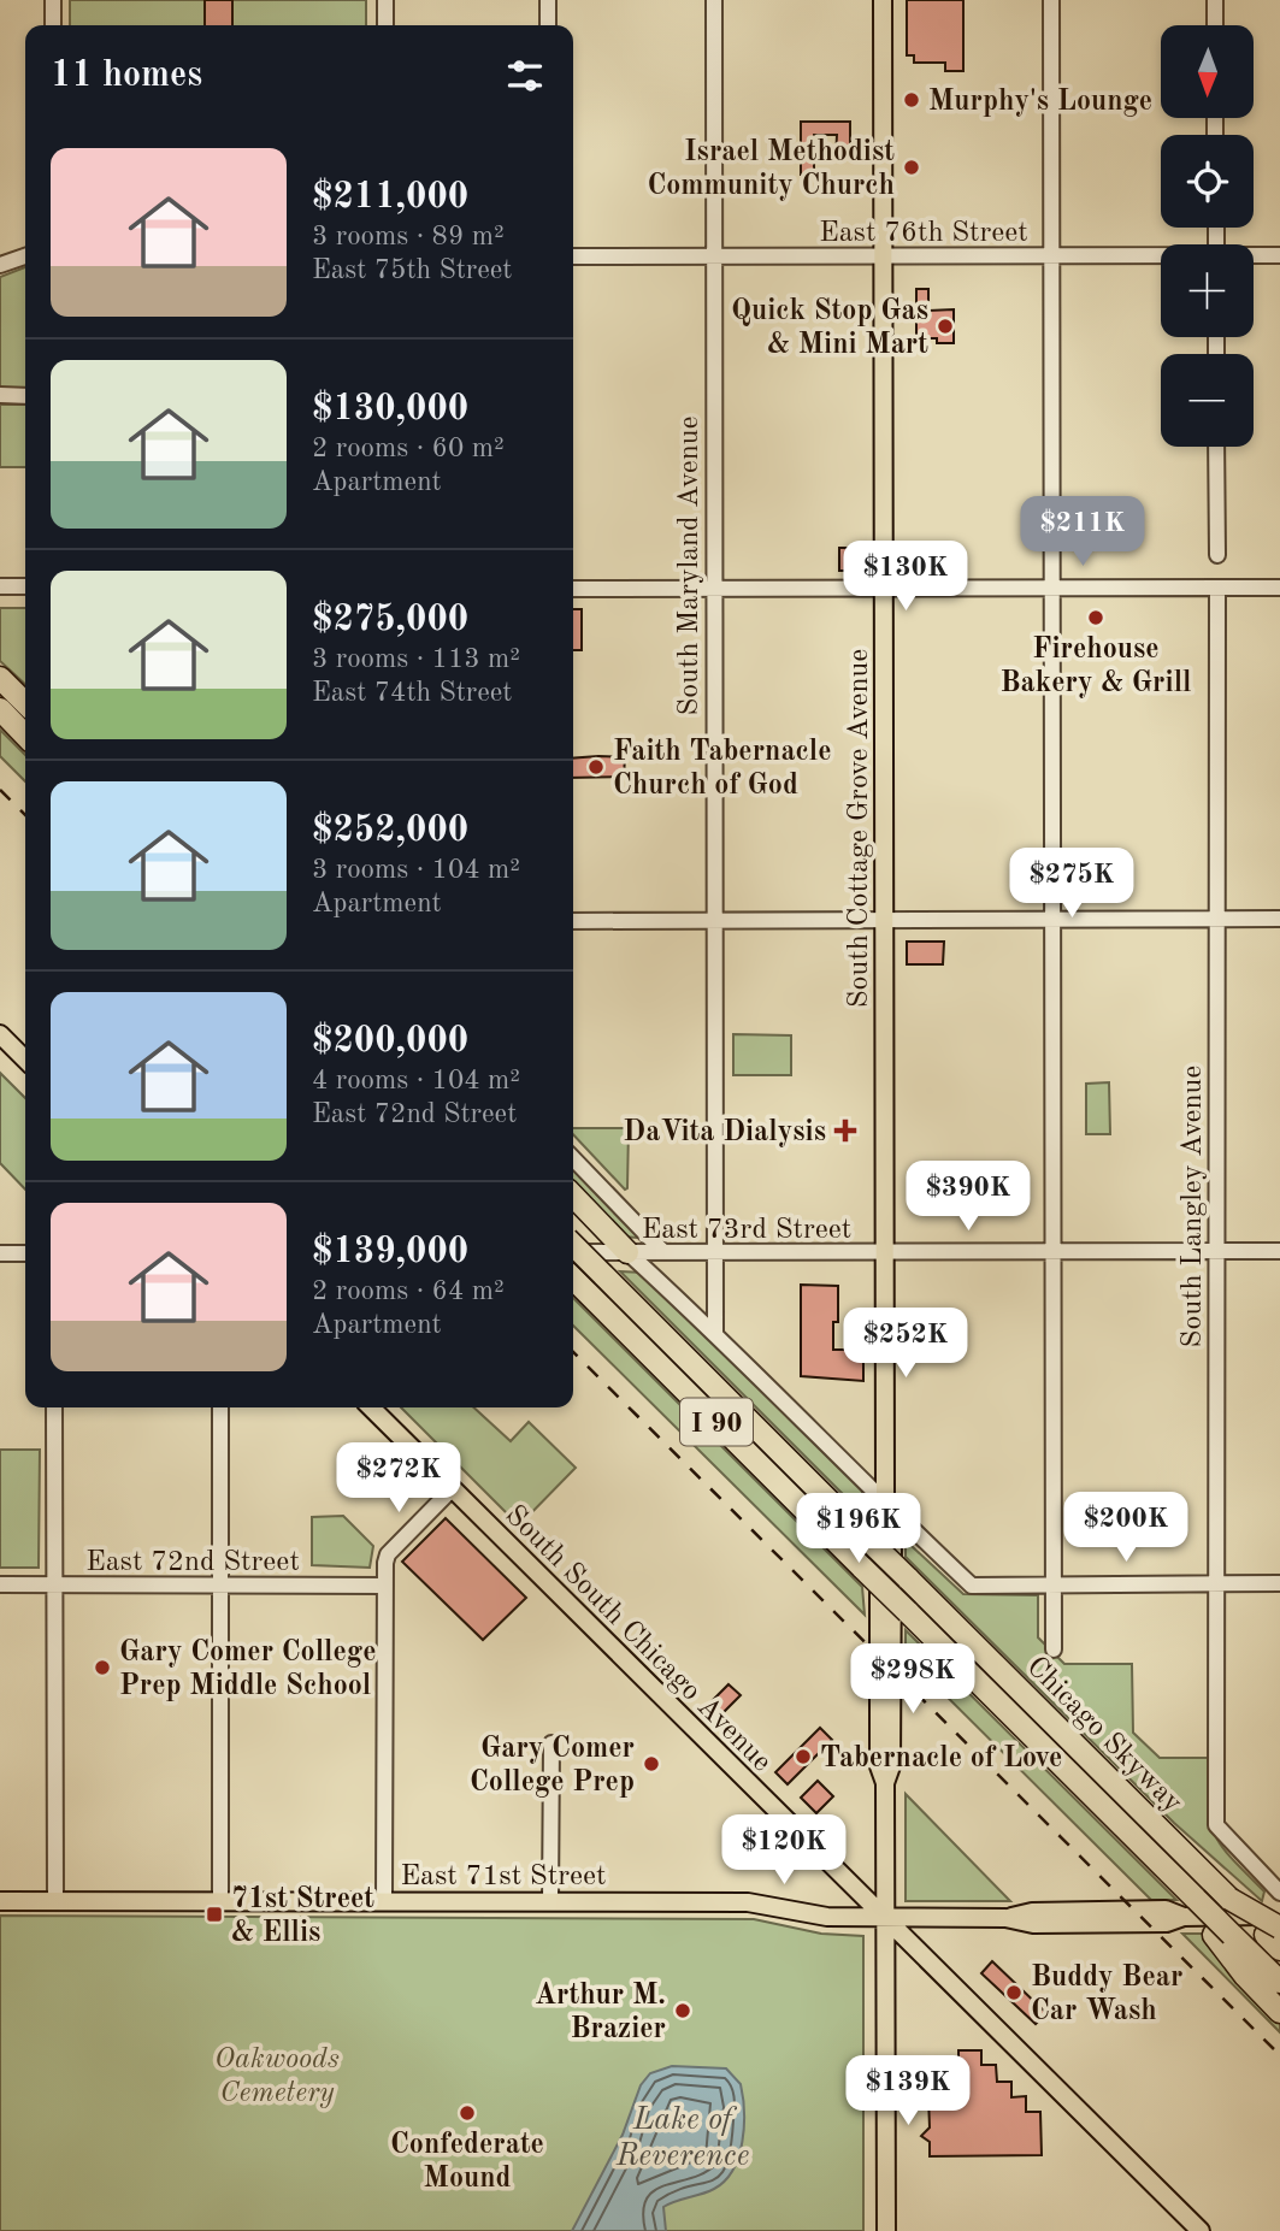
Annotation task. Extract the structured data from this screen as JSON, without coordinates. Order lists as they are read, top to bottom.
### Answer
{
  "streets": {
    "highway": ["I 90", "Chicago Skyway"],
    "main road": ["South Cottage Grove Avenue", "South South Chicago Avenue", "East 71st Street"],
    "street": [
      "East 76th Street",
      "South Maryland Avenue",
      "South Langley Avenue",
      "East 73rd Street",
      "East 72nd Street"
    ]
  },
  "crossings": [
    ["East 76th Street", "South Maryland Avenue"],
    ["East 76th Street", "South Cottage Grove Avenue"],
    ["South Maryland Avenue", "East 73rd Street"],
    ["South Cottage Grove Avenue", "East 73rd Street"],
    ["South Cottage Grove Avenue", "South South Chicago Avenue"],
    ["South Cottage Grove Avenue", "East 71st Street"],
    ["South Langley Avenue", "East 73rd Street"],
    ["South South Chicago Avenue", "East 71st Street"],
    ["Chicago Skyway", "East 71st Street"]
  ],
  "water": ["Lake of Reverence"],
  "parks": ["Oakwoods Cemetery"],
  "places": {
    "other": [
      "Murphy's Lounge",
      "Israel Methodist Community Church",
      "Quick Stop Gas & Mini Mart",
      "Firehouse Bakery & Grill",
      "Faith Tabernacle Church of God",
      "Gary Comer College Prep Middle School",
      "Tabernacle of Love",
      "Gary Comer College Prep",
      "Buddy Bear Car Wash",
      "Arthur M. Brazier",
      "Confederate Mound"
    ],
    "health": ["DaVita Dialysis"],
    "transit": ["71st Street & Ellis"]
  },
  "north": "bottom",
  "page": {
    "map_buttons": ["+", "−"],
    "heading": "11 homes",
    "list": [
      {
        "name": "$211,000",
        "note": "3 rooms · 89 m² · East 75th Street"
      },
      {
        "name": "$130,000",
        "note": "2 rooms · 60 m² · Apartment"
      },
      {
        "name": "$275,000",
        "note": "3 rooms · 113 m² · East 74th Street"
      },
      {
        "name": "$252,000",
        "note": "3 rooms · 104 m² · Apartment"
      },
      {
        "name": "$200,000",
        "note": "4 rooms · 104 m² · East 72nd Street"
      },
      {
        "name": "$139,000",
        "note": "2 rooms · 64 m² · Apartment"
      }
    ],
    "price": [
      "$211K",
      "$130K",
      "$275K",
      "$390K",
      "$252K",
      "$272K",
      "$200K",
      "$196K",
      "$298K",
      "$120K",
      "$139K"
    ]
  }
}
